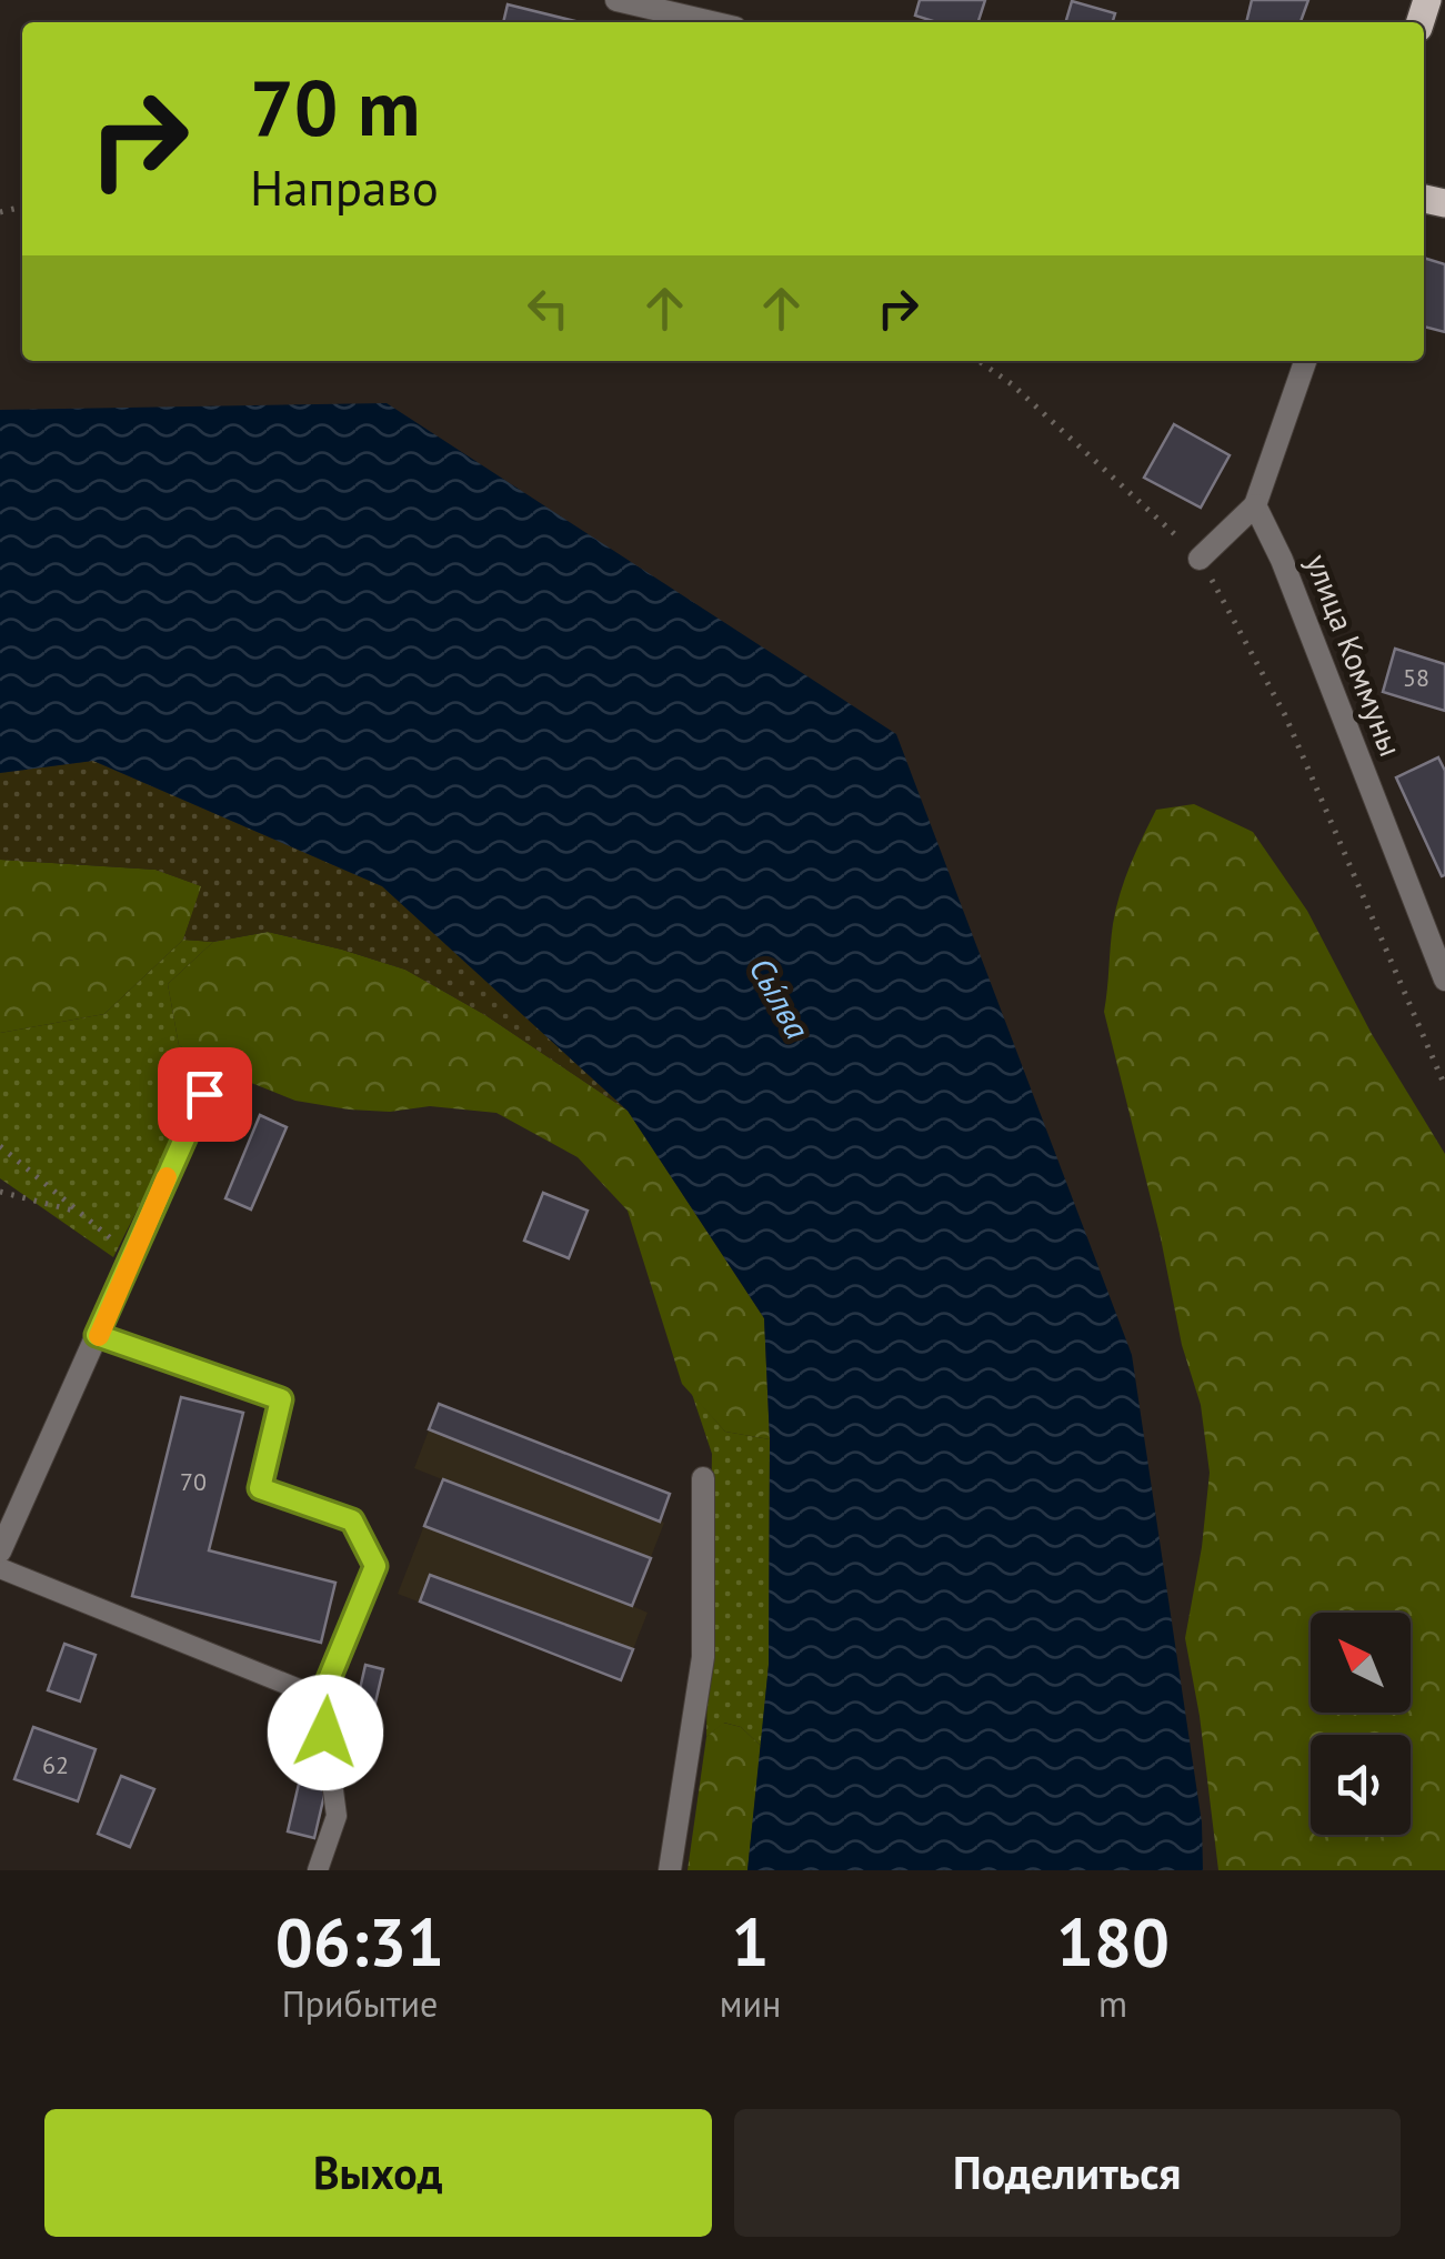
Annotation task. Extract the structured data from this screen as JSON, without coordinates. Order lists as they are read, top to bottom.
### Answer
{
  "streets": {
    "street": ["улица Коммуны"]
  },
  "water": ["Сы́лва"],
  "house_numbers": ["58", "70", "62"],
  "north": "top left",
  "page": {
    "turn": ["70 m", "Направо"],
    "eta": [
      "06:31",
      "Прибытие",
      "1",
      "мин",
      "180",
      "m"
    ],
    "buttons": ["Выход", "Поделиться"]
  }
}
